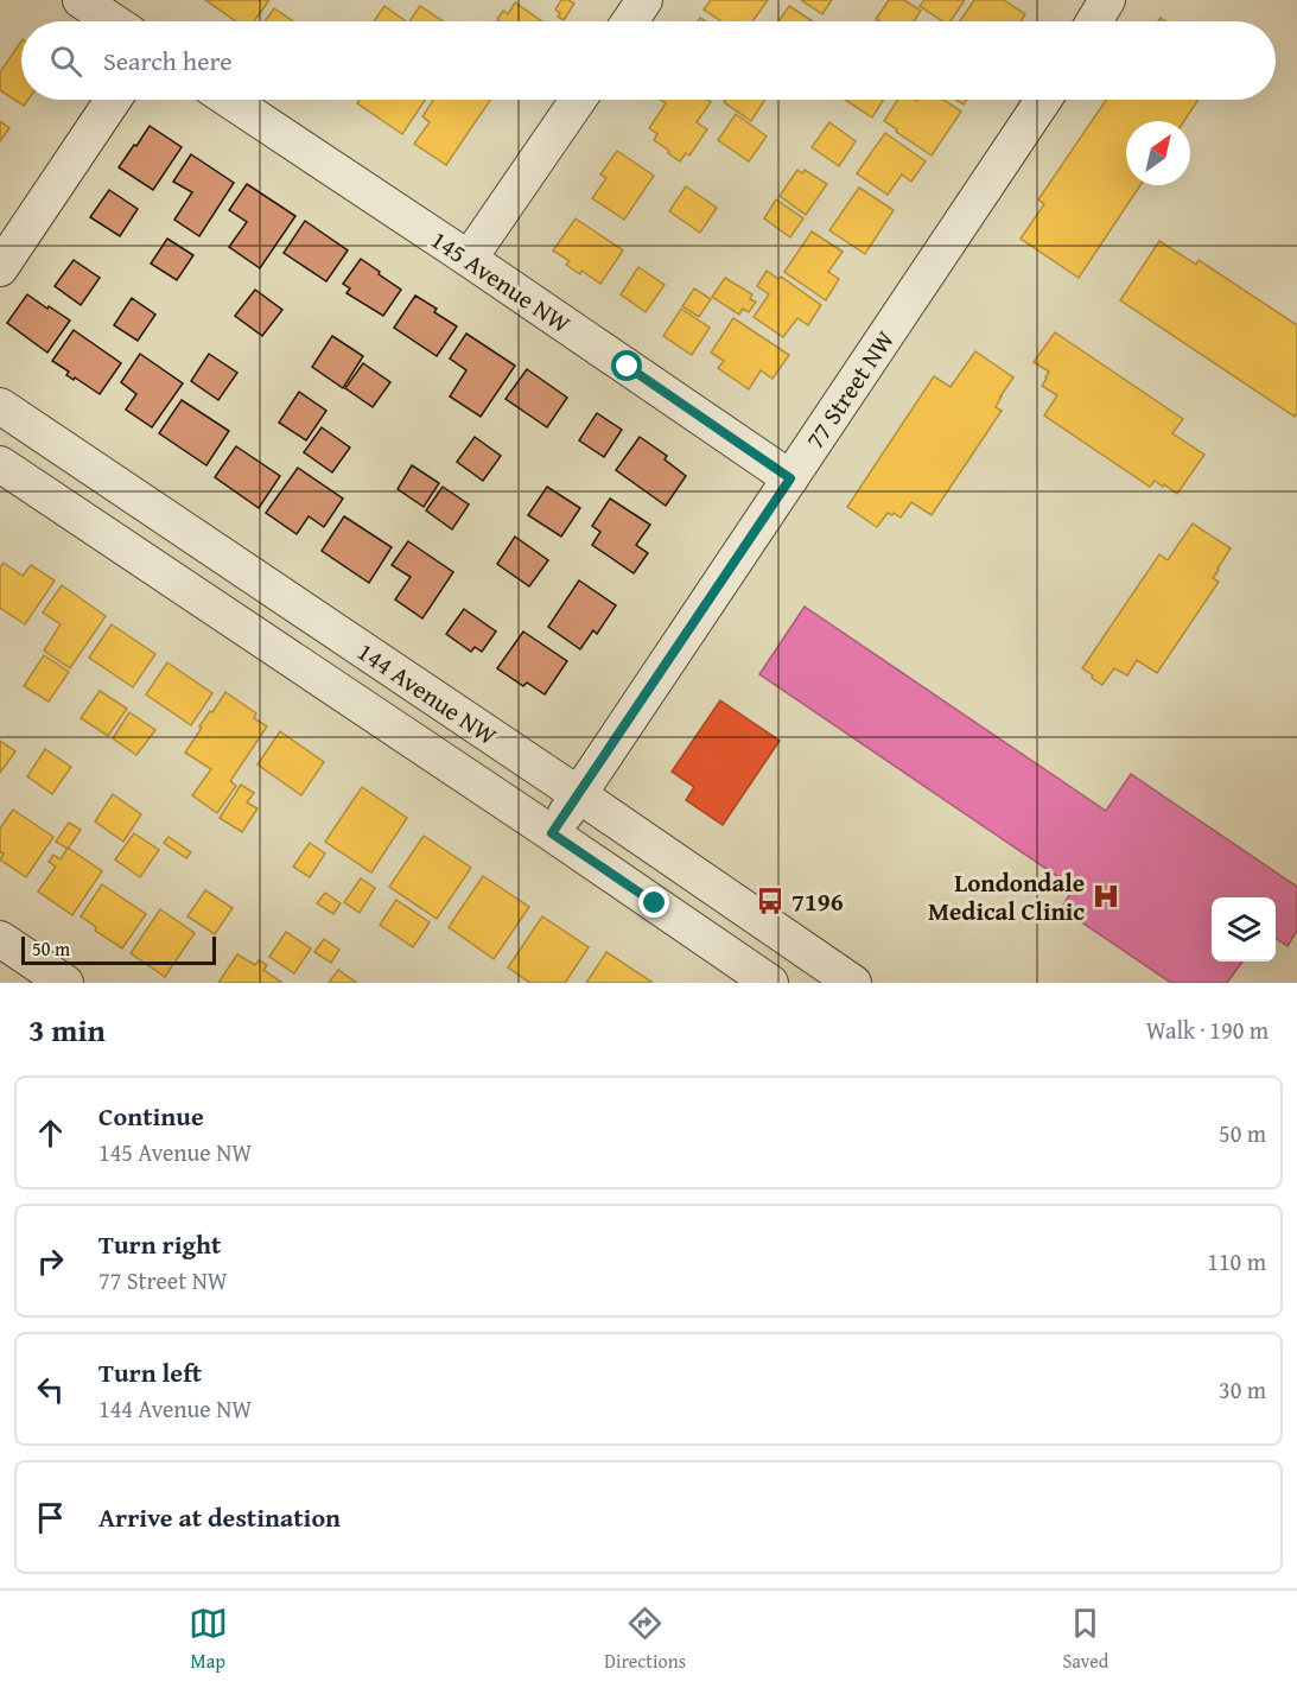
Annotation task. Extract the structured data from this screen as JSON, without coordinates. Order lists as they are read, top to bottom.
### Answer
{
  "streets": {
    "street": ["145 Avenue NW", "77 Street NW", "144 Avenue NW"]
  },
  "crossings": [
    ["145 Avenue NW", "77 Street NW"],
    ["77 Street NW", "144 Avenue NW"]
  ],
  "places": {
    "hospital": ["Londondale Medical Clinic"],
    "bus stop": ["7196"]
  },
  "scale_bar": "50 m",
  "north": "top right",
  "page": {
    "search": "Search here",
    "scale": "50 m",
    "heading": ["3 min", "Walk · 190 m"],
    "list": [
      ["Continue", "145 Avenue NW", "50 m"],
      ["Turn right", "77 Street NW", "110 m"],
      ["Turn left", "144 Avenue NW", "30 m"],
      "Arrive at destination"
    ],
    "nav": ["Map", "Directions", "Saved"]
  }
}
